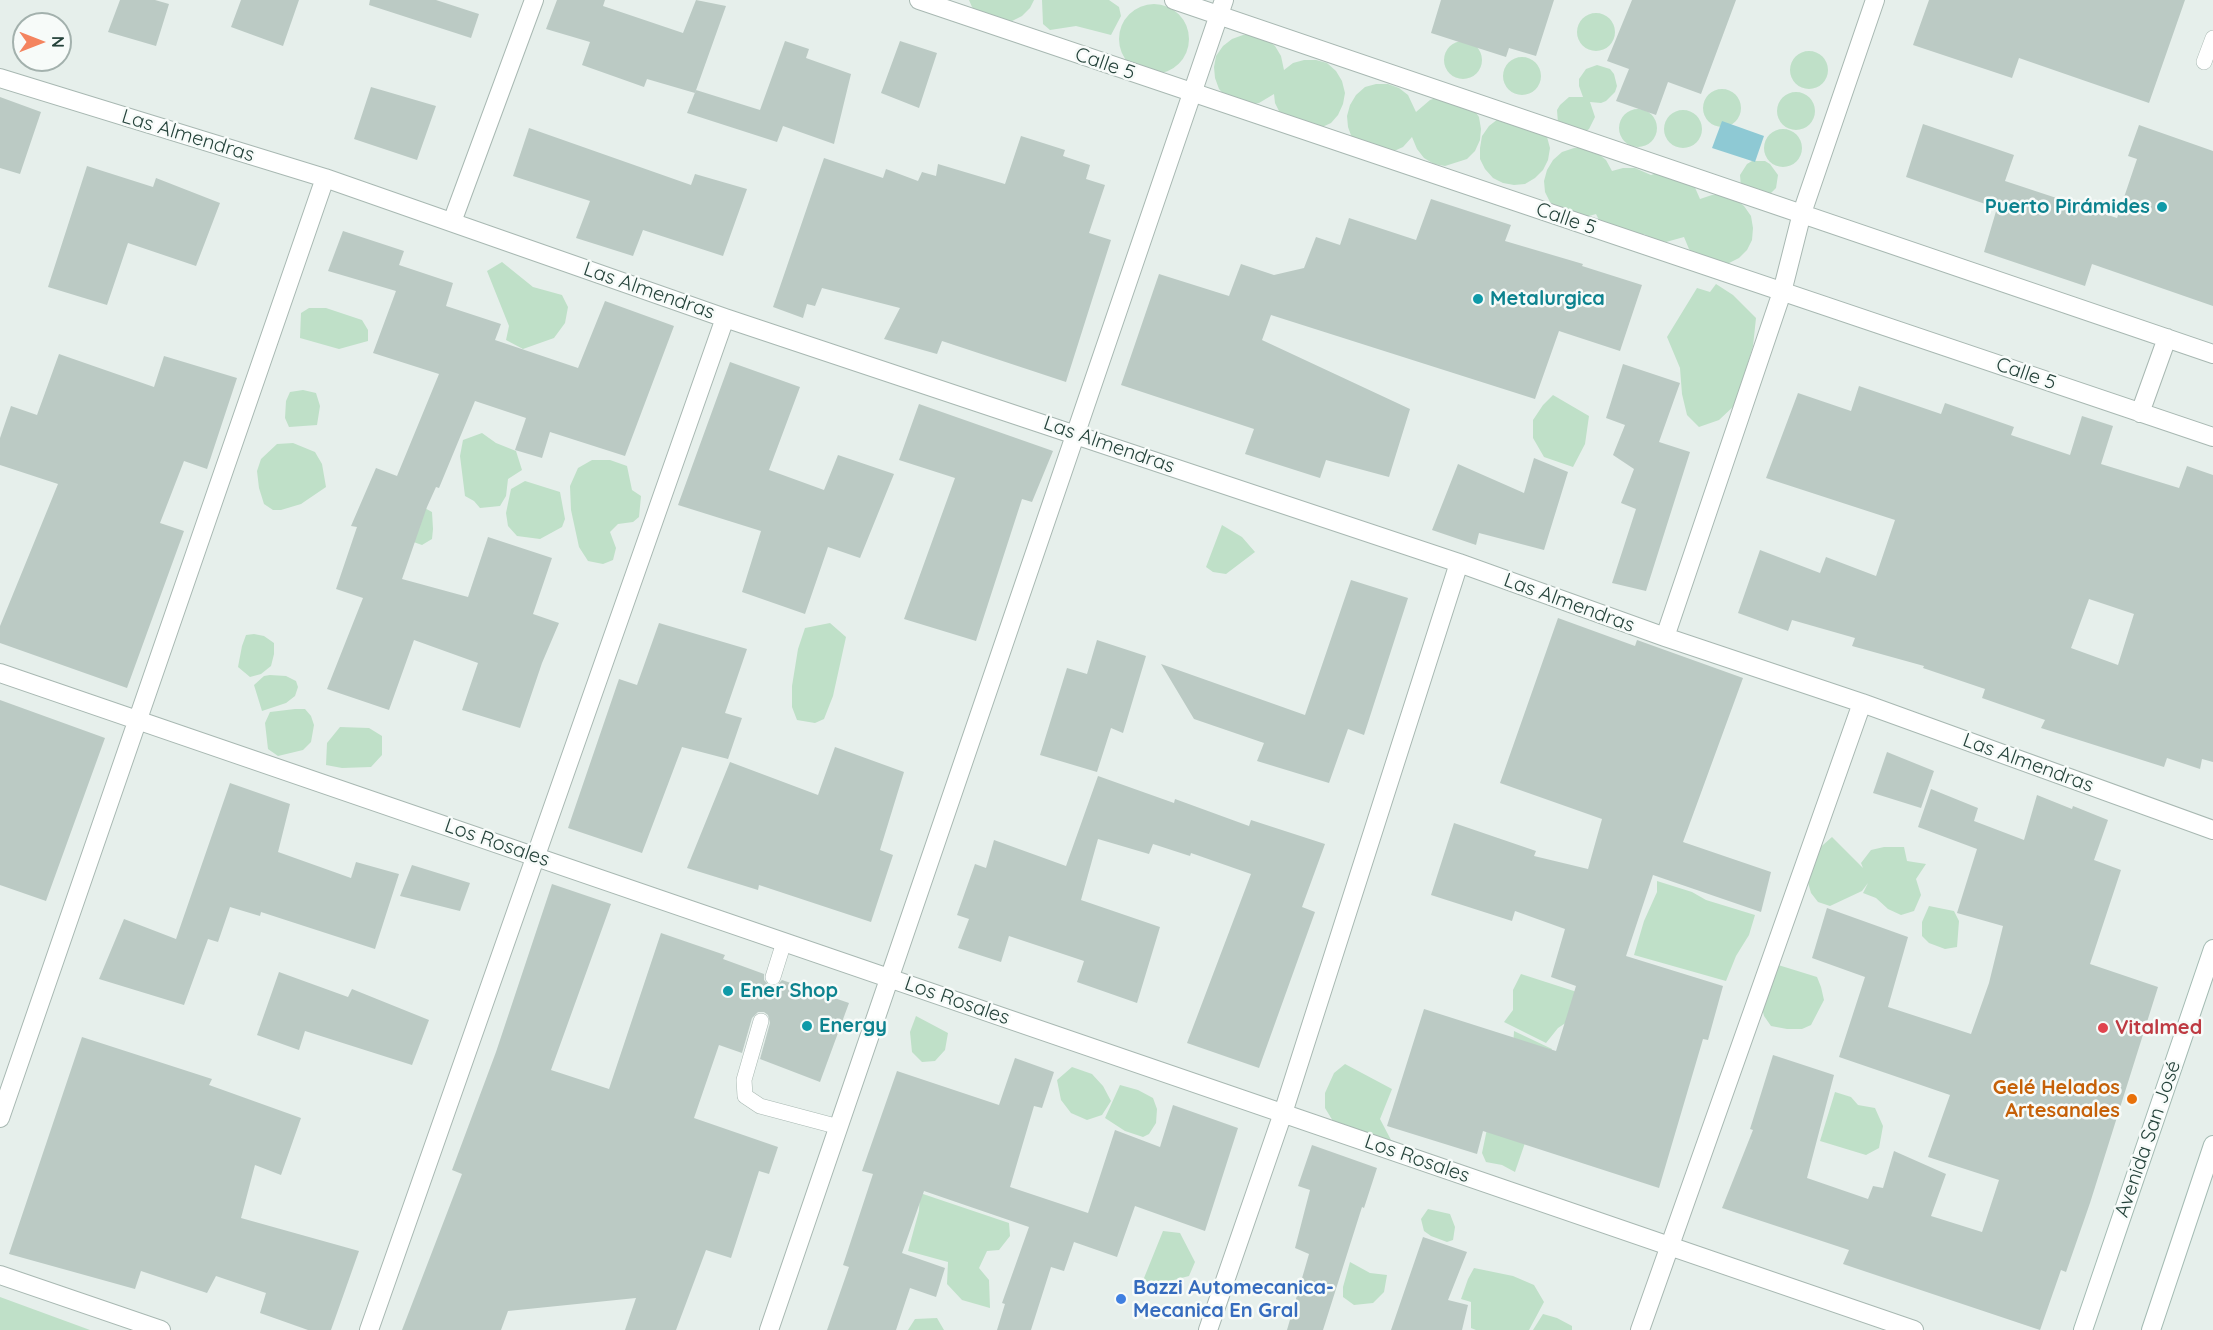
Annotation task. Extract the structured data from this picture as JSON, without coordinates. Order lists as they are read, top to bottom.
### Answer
{
  "streets": {
    "street": [
      "Calle 5",
      "Las Almendras",
      "Los Rosales",
      "Avenida San José"
    ]
  },
  "places": [
    "Puerto Pirámides",
    "Metalurgica",
    "Ener Shop",
    "Energy",
    "Vitalmed",
    "Gelé Helados Artesanales",
    "Bazzi Automecanica- Mecanica En Gral"
  ],
  "north": "right"
}
